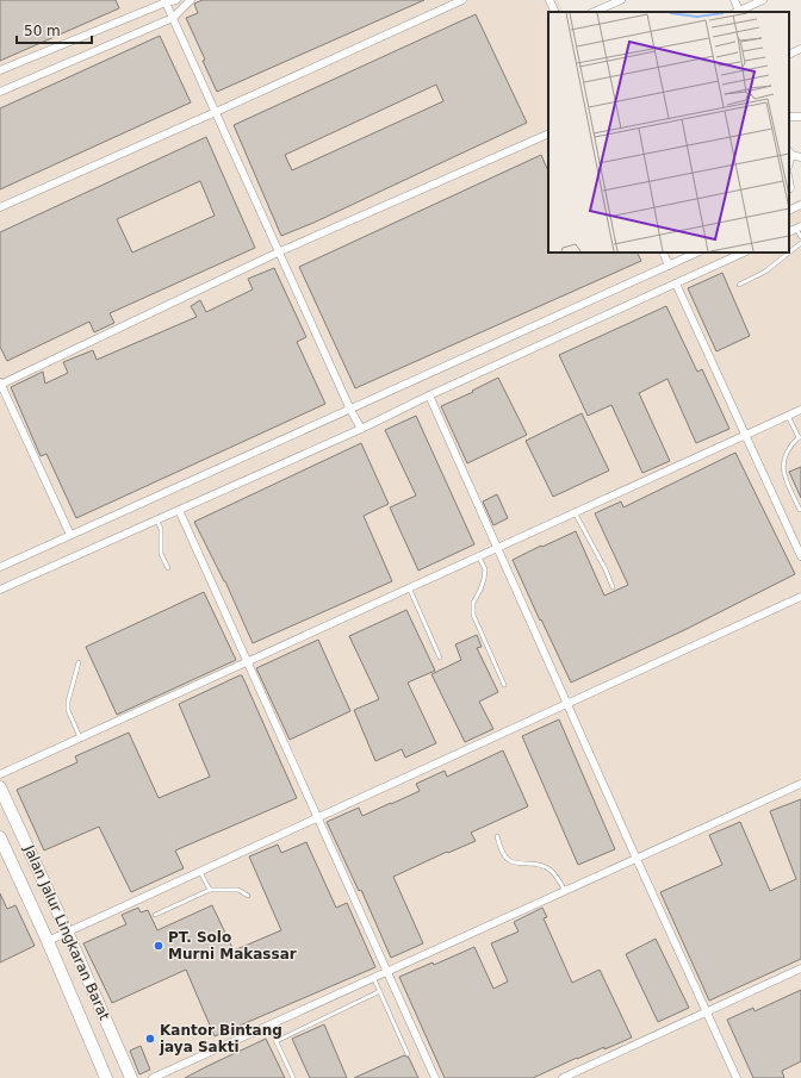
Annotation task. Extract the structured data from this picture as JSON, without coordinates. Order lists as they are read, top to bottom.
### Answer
{
  "streets": {
    "main road": ["Jalan Jalur Lingkaran Barat"]
  },
  "places": ["PT. Solo Murni Makassar", "Kantor Bintang jaya Sakti"],
  "scale_bar": "50 m"
}
